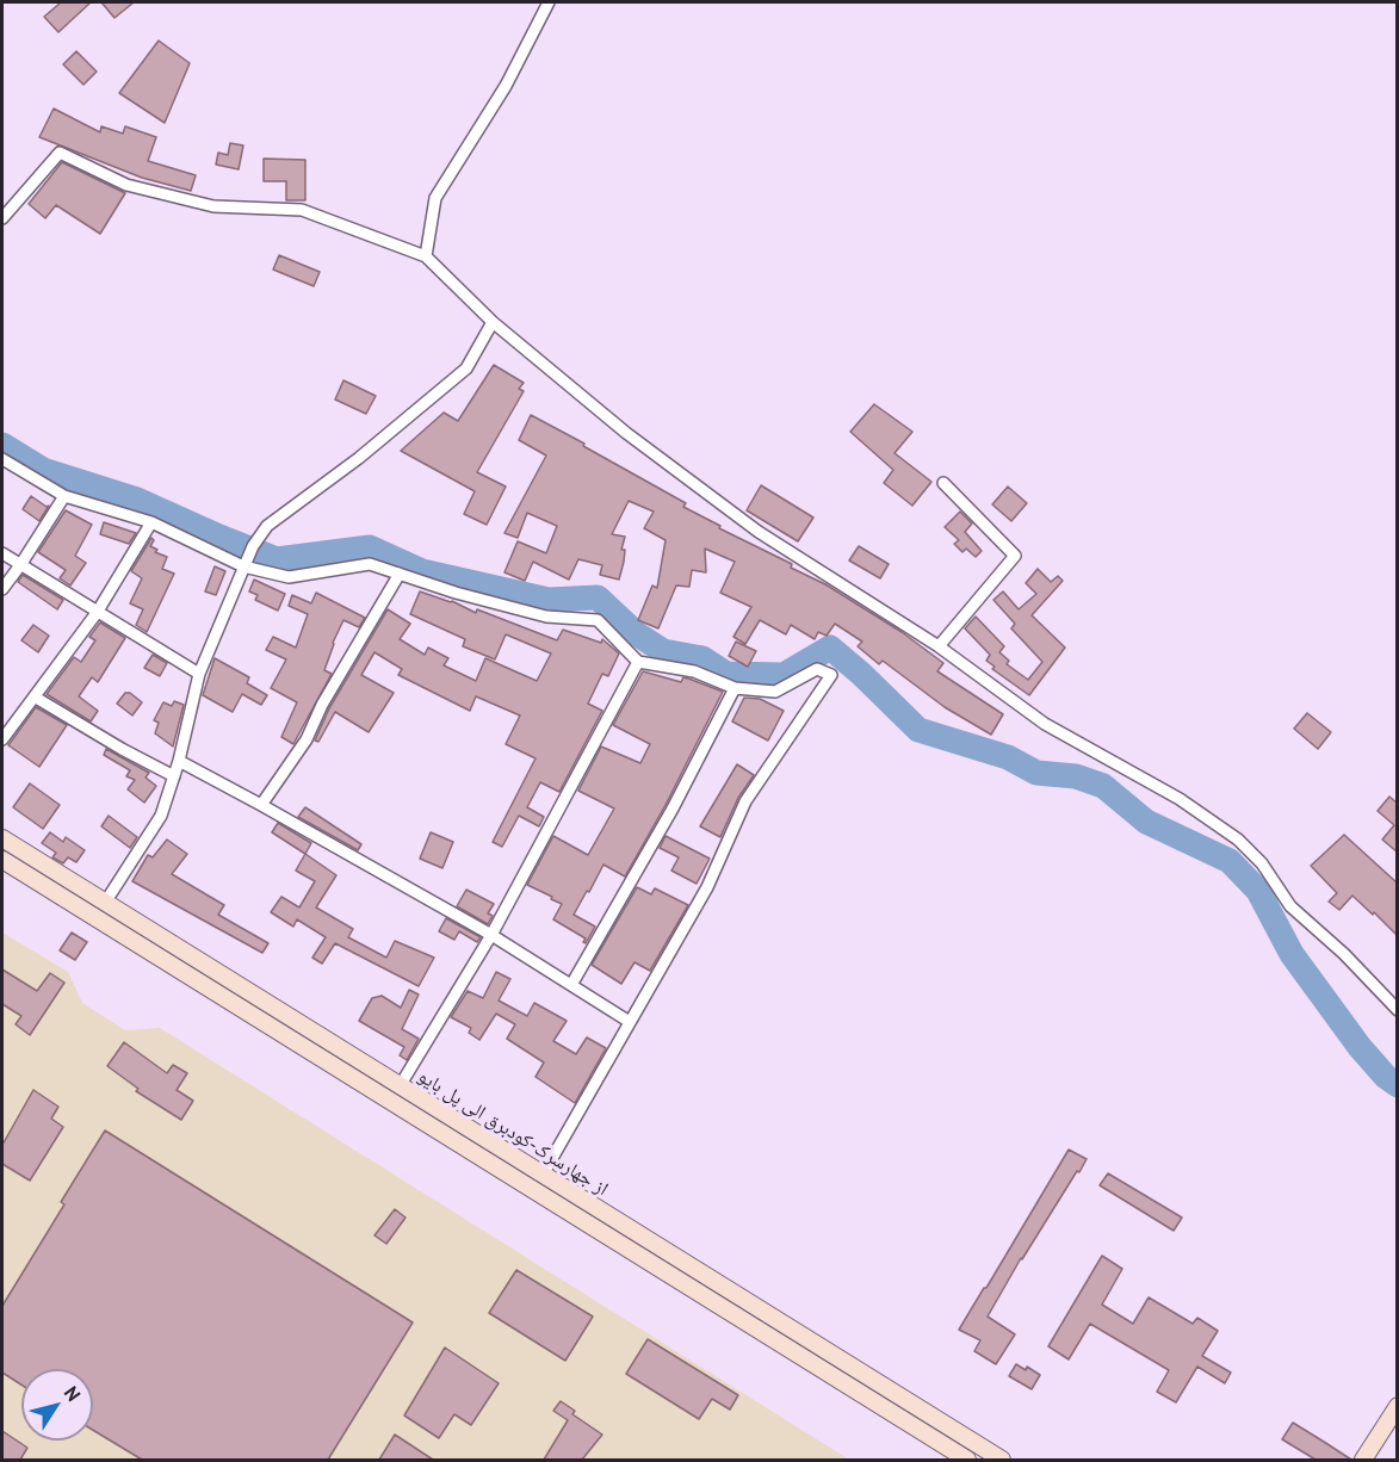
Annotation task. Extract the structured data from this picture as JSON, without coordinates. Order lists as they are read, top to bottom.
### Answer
{
  "streets": {
    "street": ["از جهارسرک-کودبرق الی پل بایو"]
  },
  "north": "top right"
}
